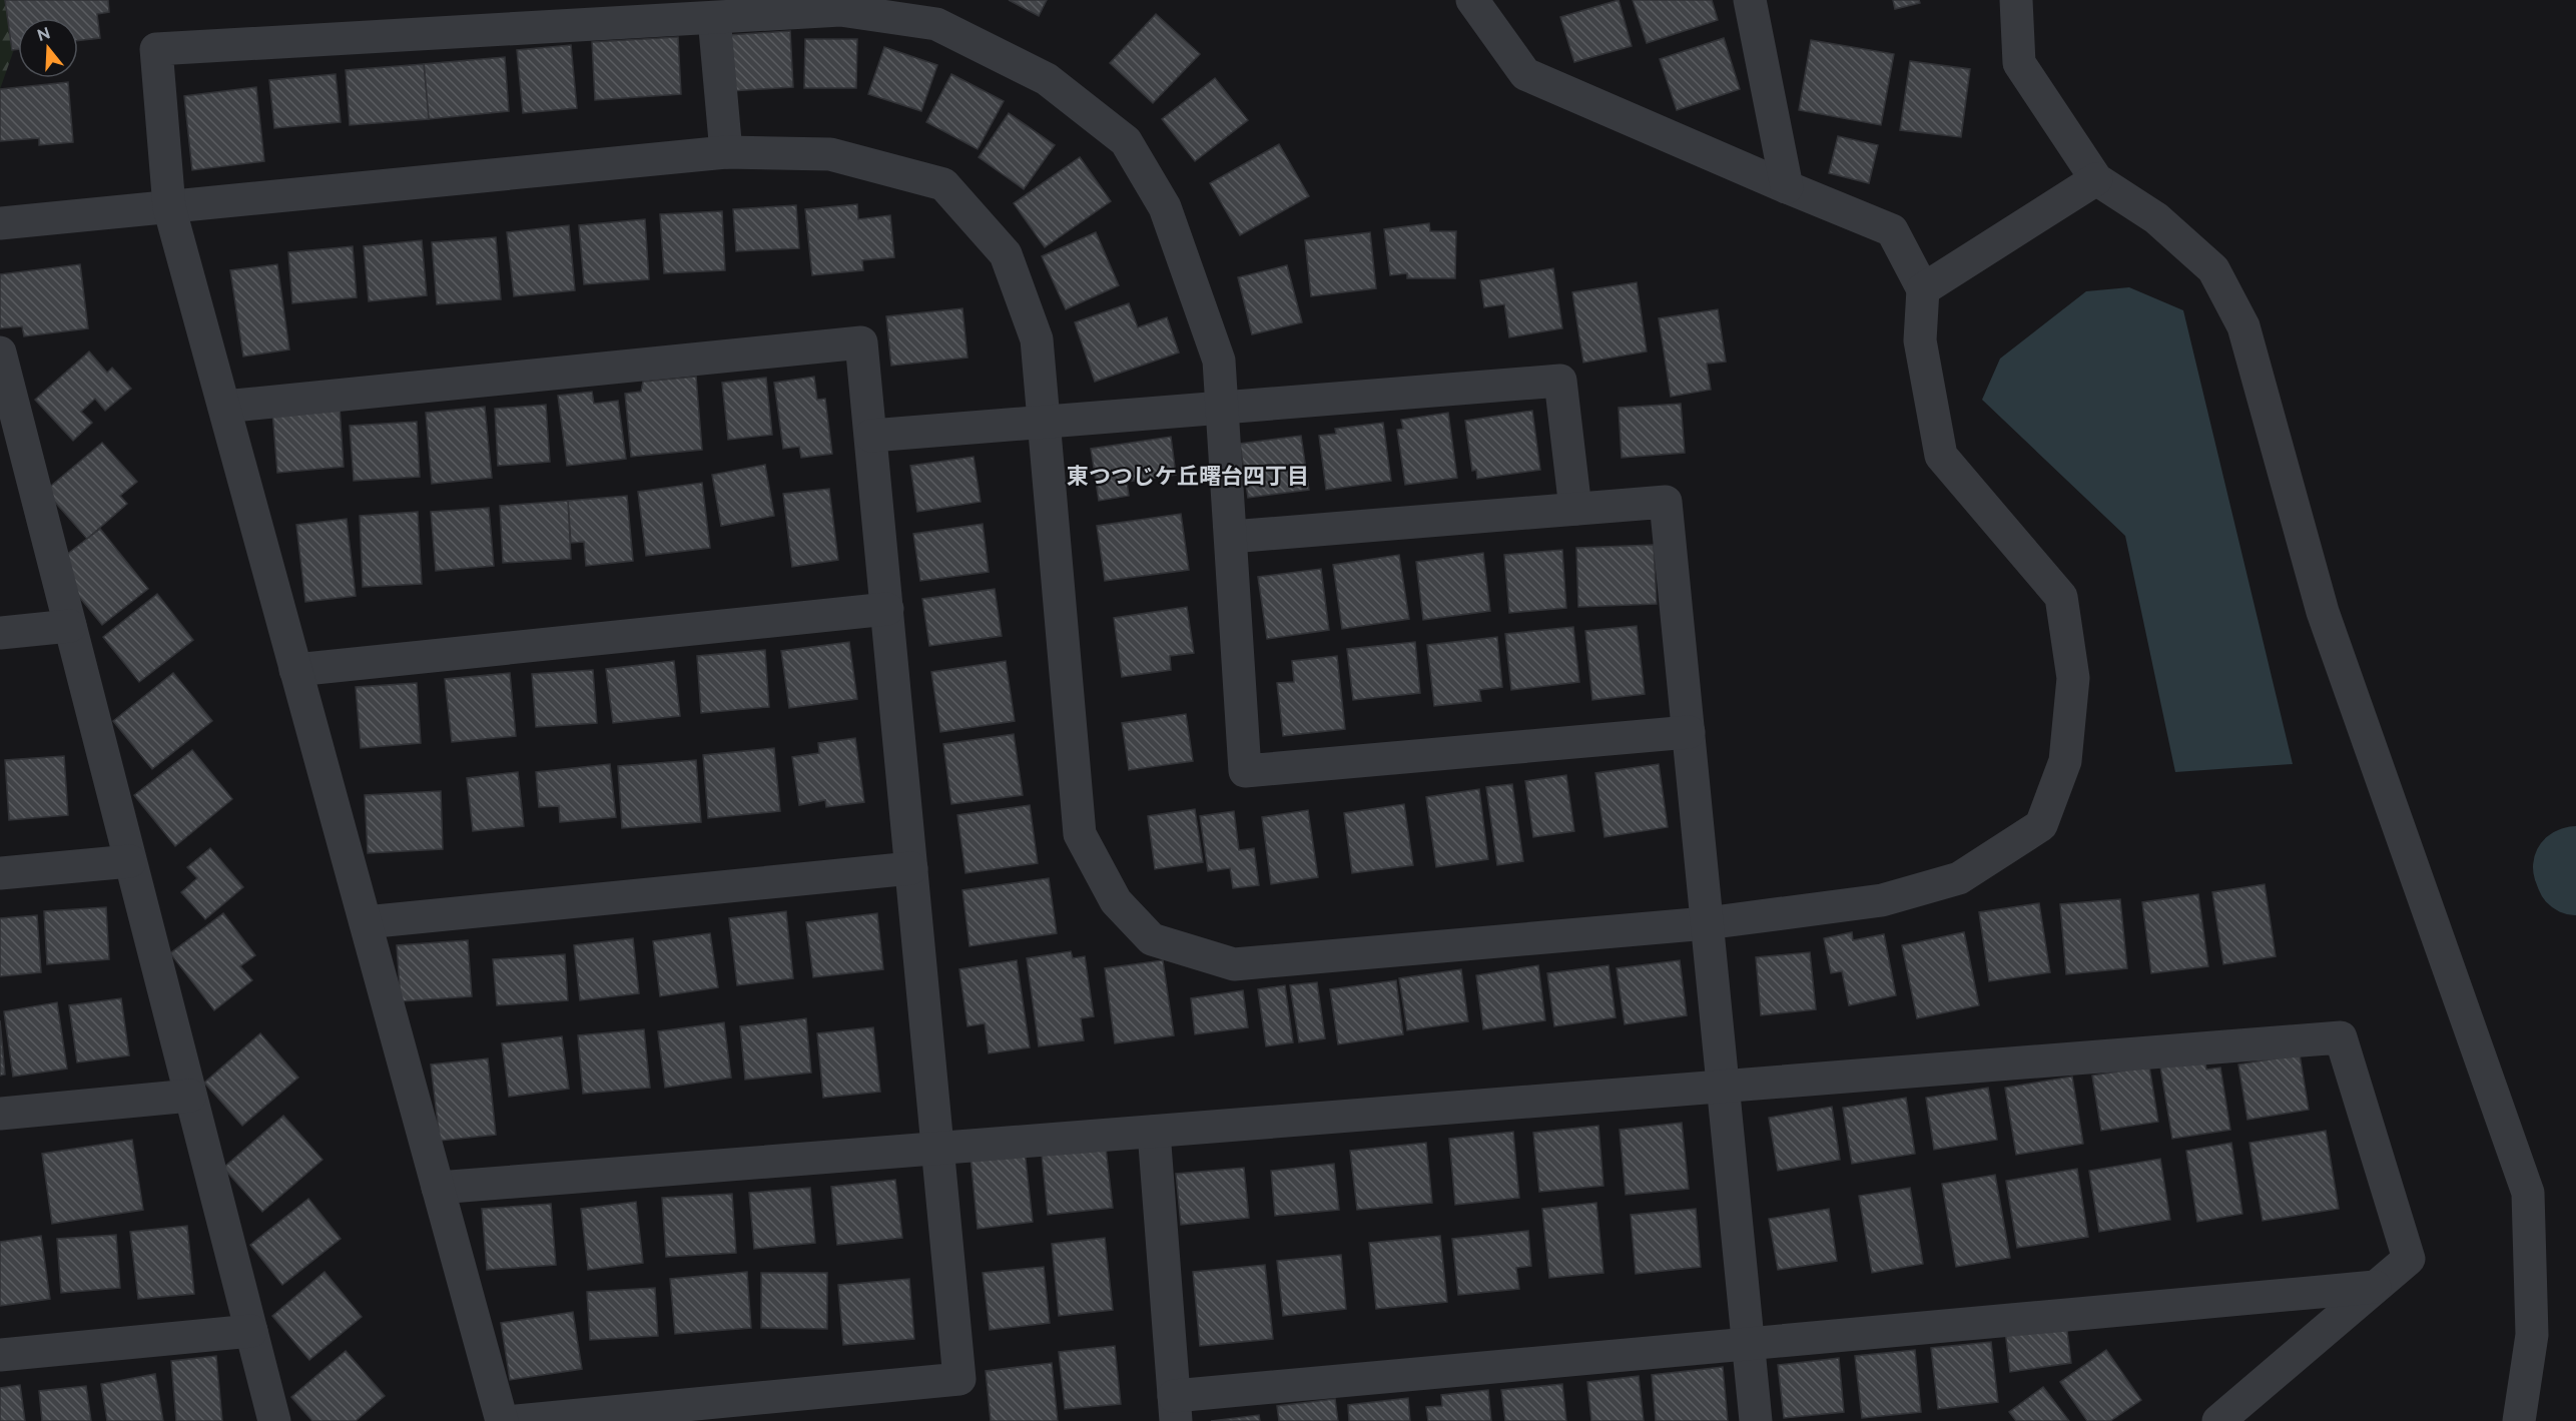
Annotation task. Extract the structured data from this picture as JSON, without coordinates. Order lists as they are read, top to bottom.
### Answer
{
  "districts": ["東つつじケ丘曙台四丁目"],
  "north": "top"
}
